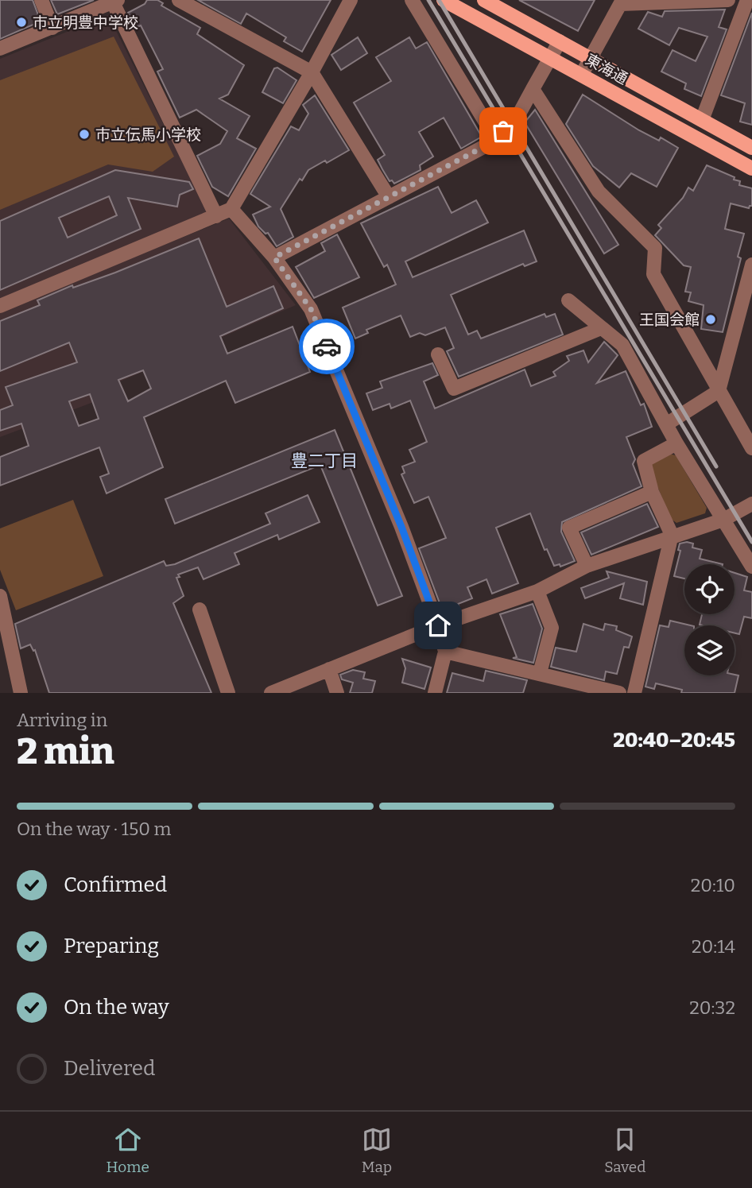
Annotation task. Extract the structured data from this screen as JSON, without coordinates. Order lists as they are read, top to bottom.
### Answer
{
  "streets": {
    "main road": ["東海通"]
  },
  "districts": ["豊二丁目"],
  "places": ["市立明豊中学校", "市立伝馬小学校", "王国会館"],
  "page": {
    "heading": ["2 min", "Arriving in", "20:40–20:45"],
    "bar": "On the way · 150 m",
    "list": [
      ["Confirmed", "20:10"],
      ["Preparing", "20:14"],
      ["On the way", "20:32"],
      "Delivered"
    ],
    "tabs": ["Home", "Map", "Saved"]
  }
}
